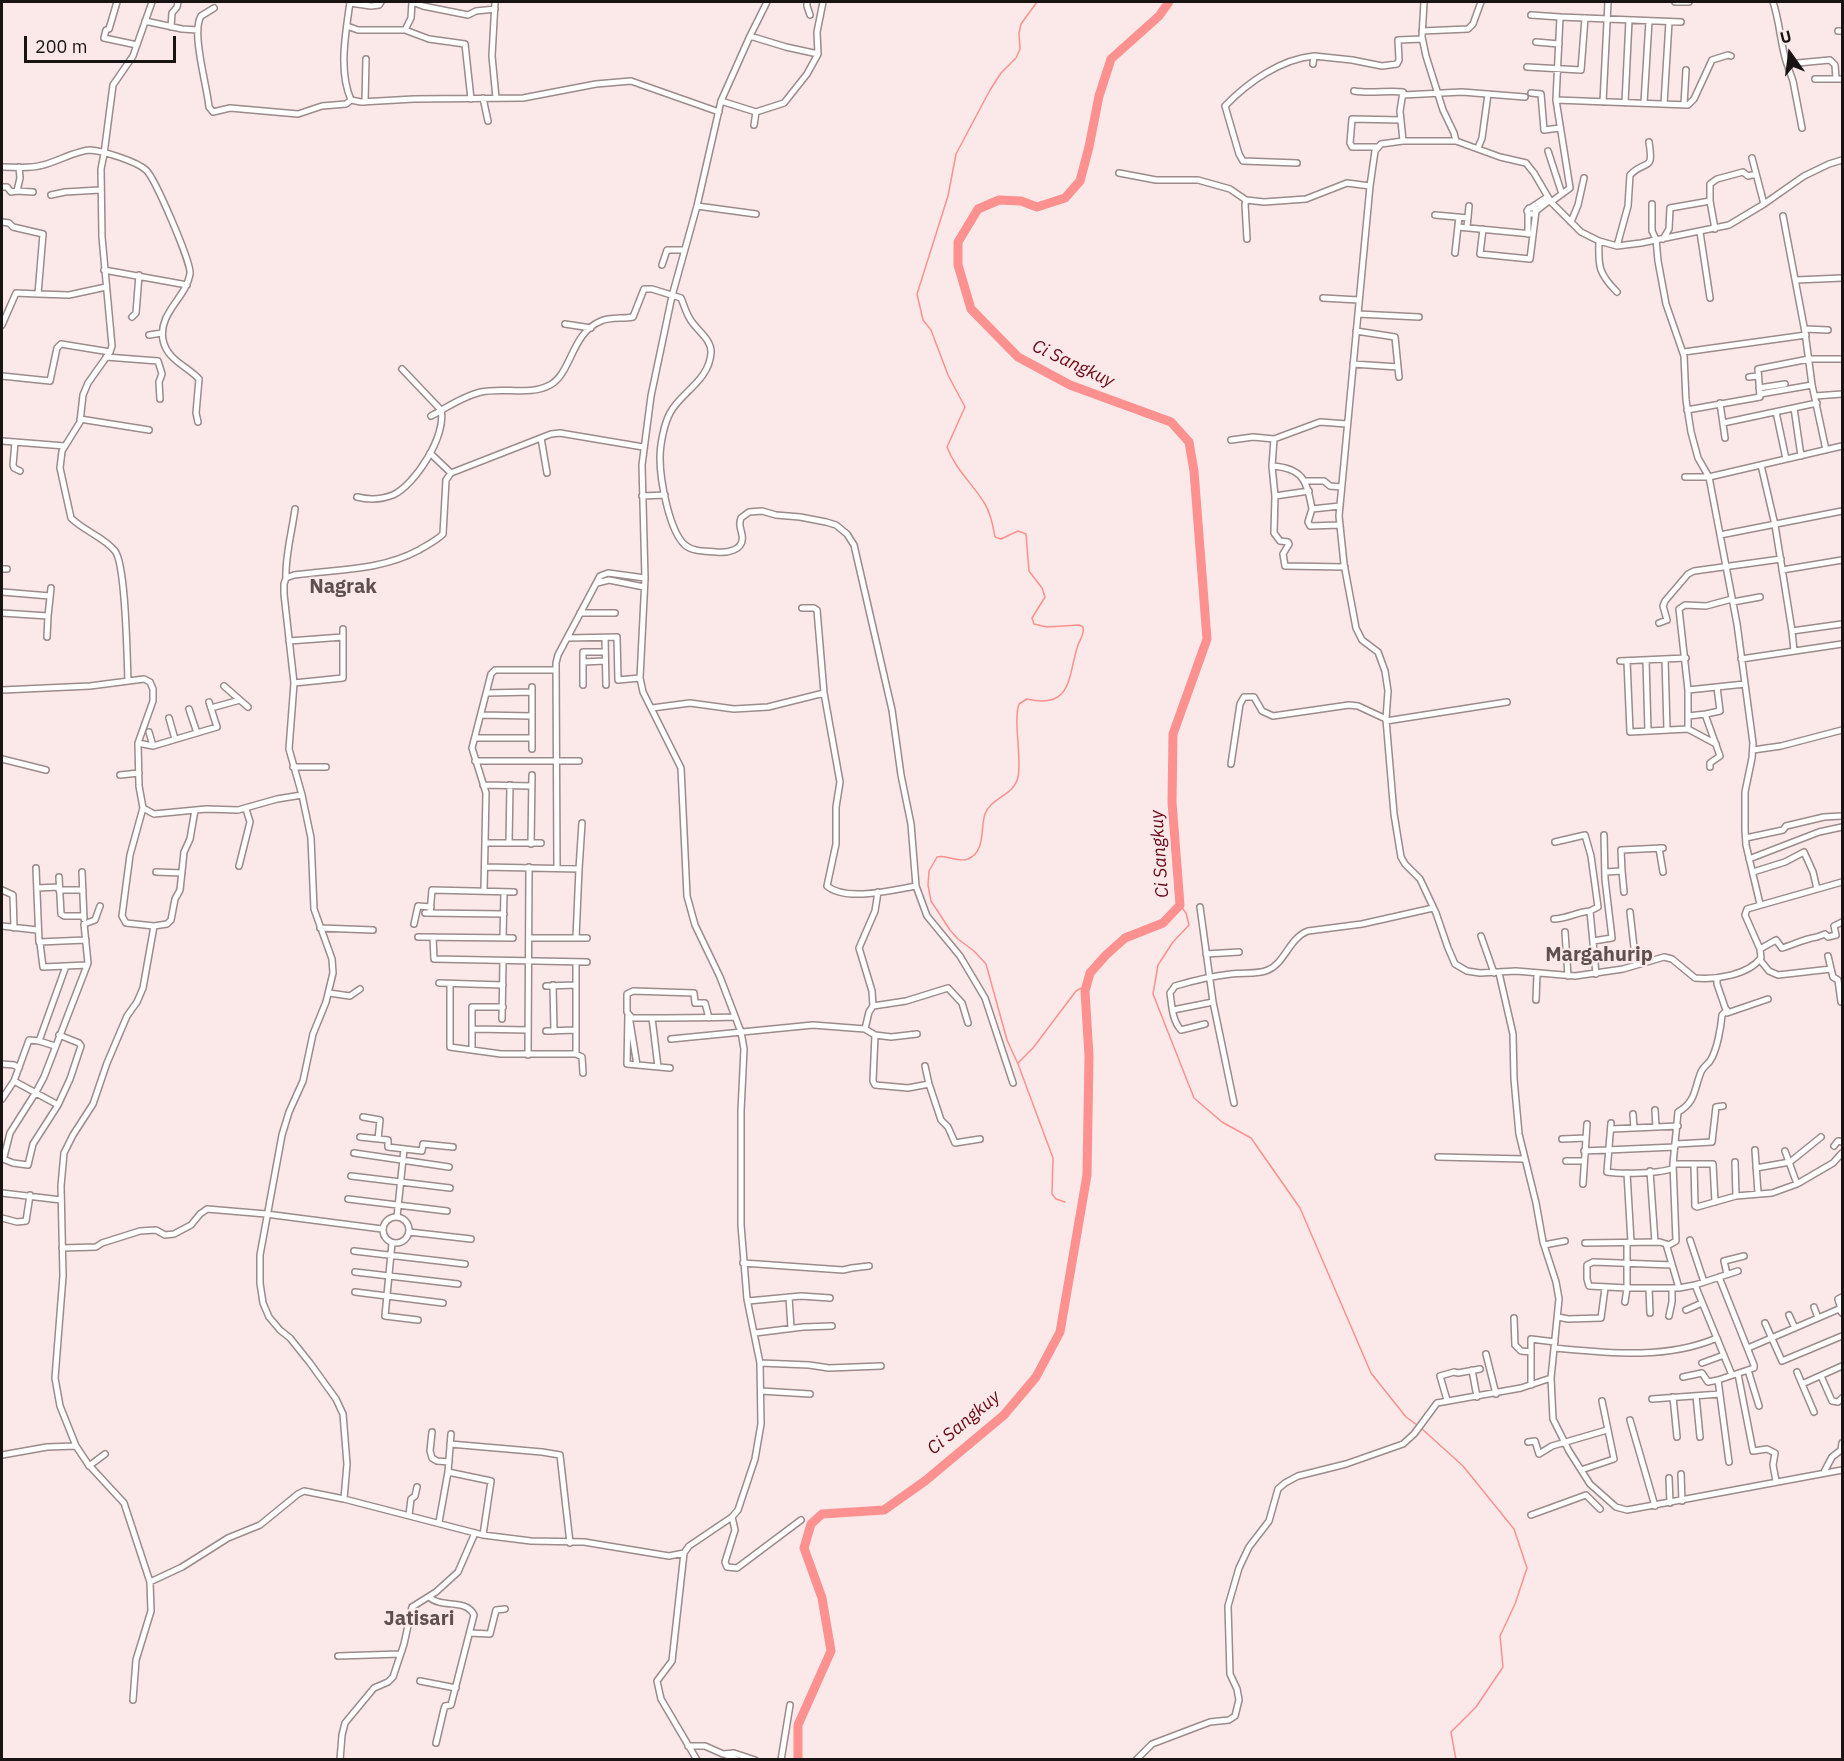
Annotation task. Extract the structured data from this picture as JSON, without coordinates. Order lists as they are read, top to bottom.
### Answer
{
  "districts": ["Nagrak", "Margahurip", "Jatisari"],
  "water": ["Ci Sangkuy"],
  "scale_bar": "200 m",
  "north": "top"
}
